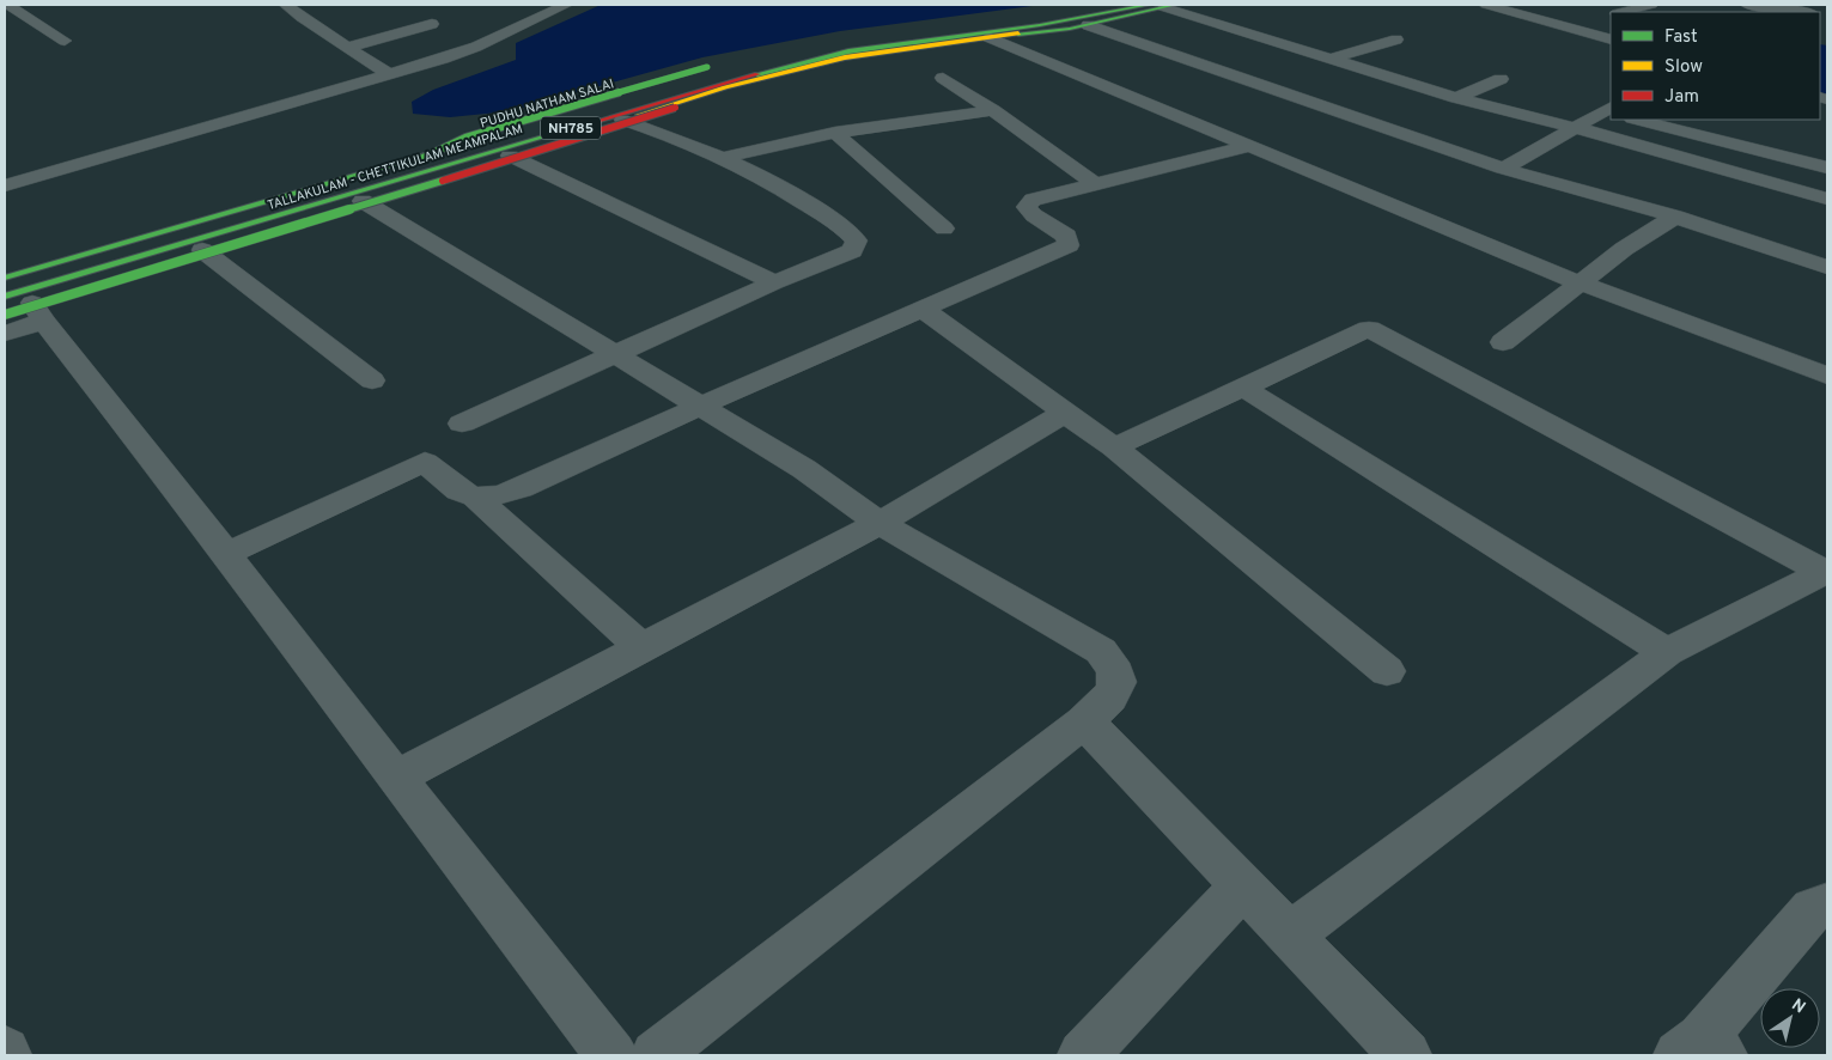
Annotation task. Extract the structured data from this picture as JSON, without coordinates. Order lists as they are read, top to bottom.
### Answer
{
  "streets": {
    "main road": ["PUDHU NATHAM SALAI", "NH785", "TALLAKULAM - CHETTIKULAM MEAMPALAM"]
  },
  "legend": ["Fast", "Slow", "Jam"],
  "north": "top right"
}
